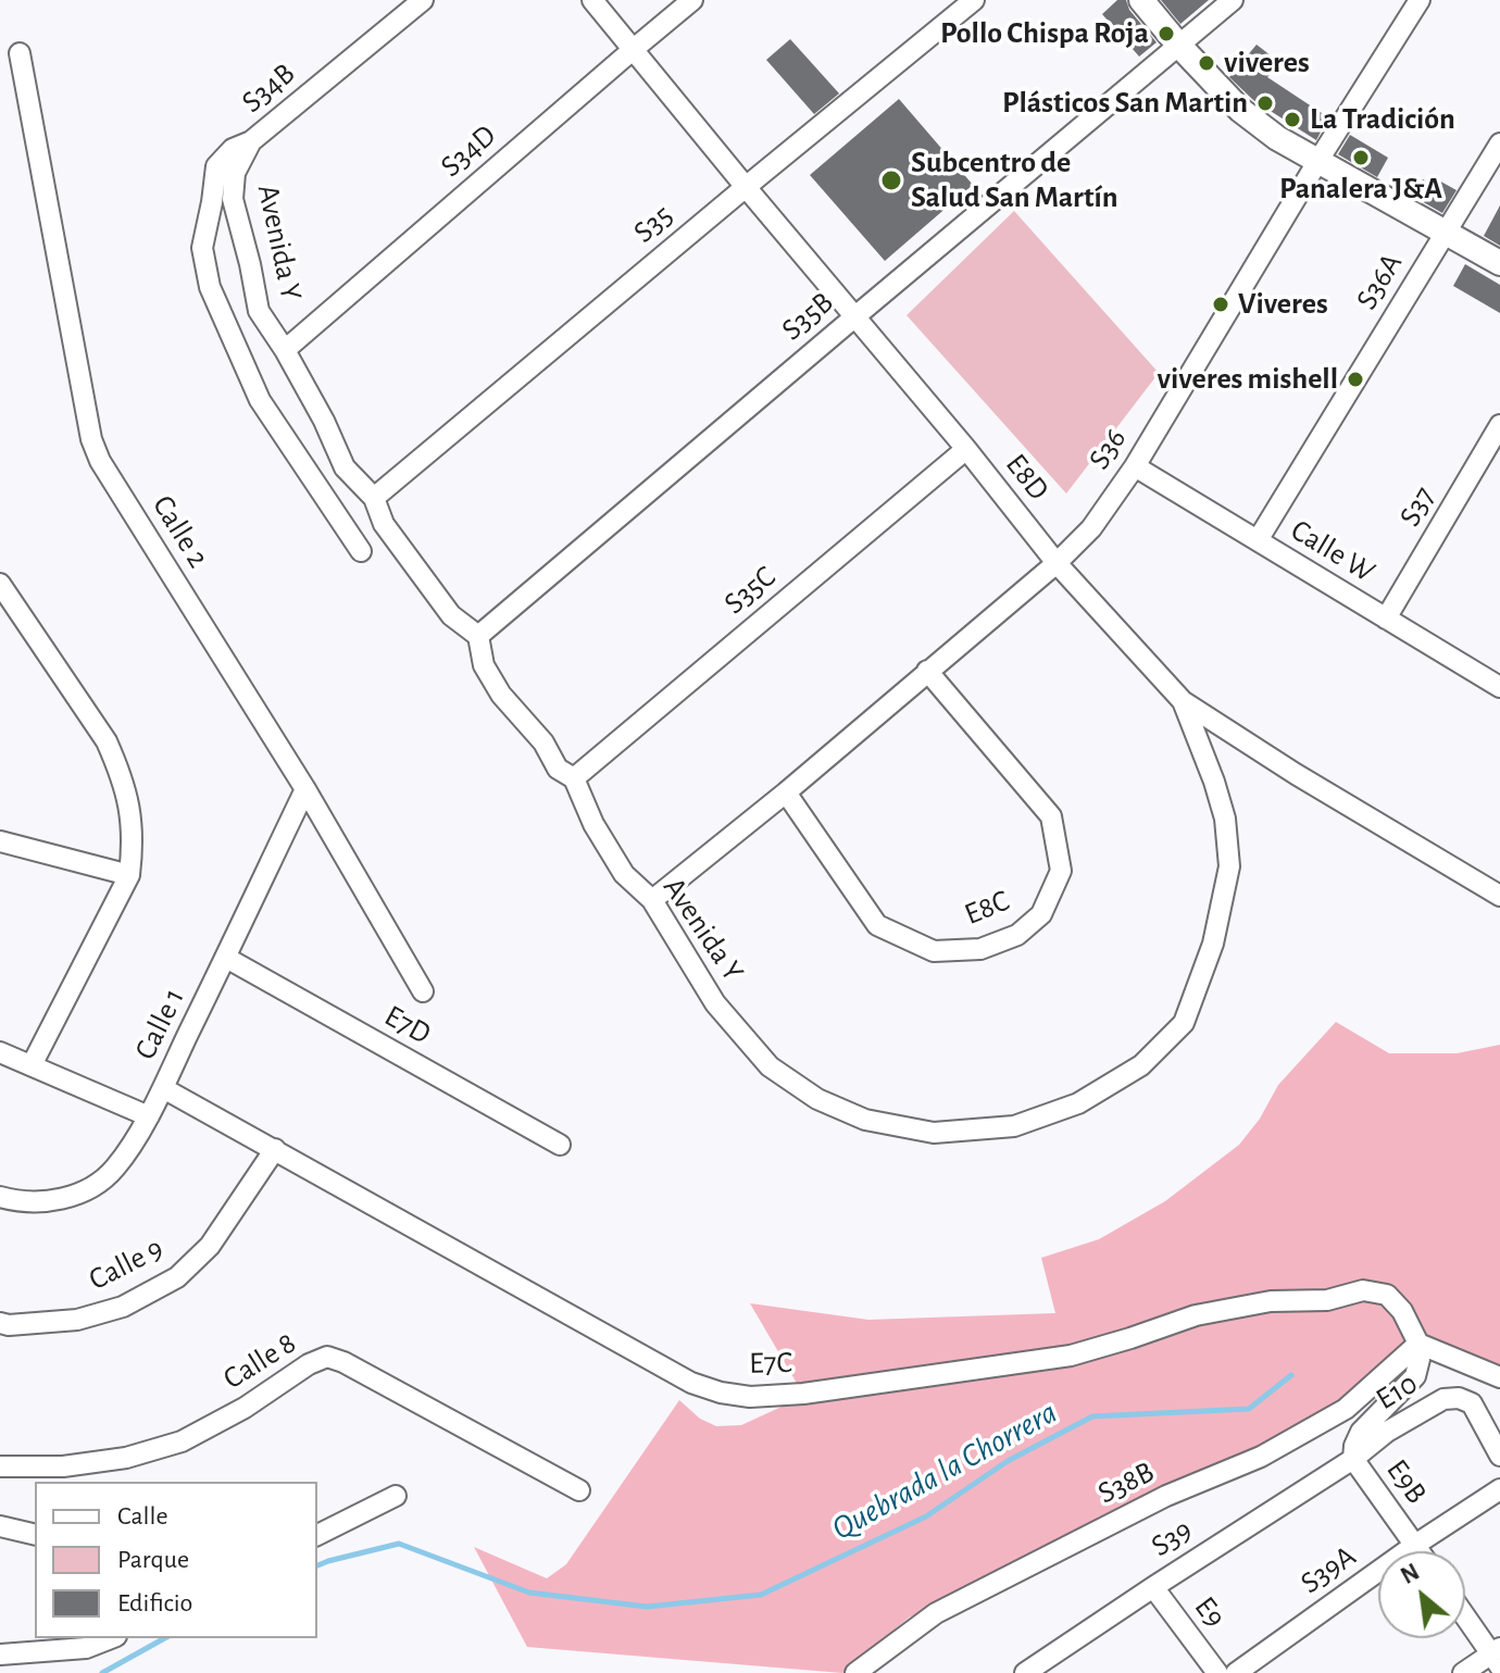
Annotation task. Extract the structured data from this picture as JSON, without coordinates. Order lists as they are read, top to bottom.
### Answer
{
  "streets": {
    "street": [
      "S34B",
      "S34D",
      "S35",
      "Avenida Y",
      "S36A",
      "S35B",
      "S36",
      "E8D",
      "S37",
      "Calle 2",
      "Calle W",
      "S35C",
      "E8C",
      "Calle 1",
      "E7D",
      "Calle 9",
      "Calle 8",
      "E7C",
      "E10",
      "E9B",
      "S38B",
      "S39",
      "S39A",
      "E9"
    ]
  },
  "crossings": [
    ["S34B", "Avenida Y"],
    ["S34D", "Avenida Y"],
    ["S34D", "E8D"],
    ["S35", "Avenida Y"],
    ["S35", "E8D"],
    ["Avenida Y", "S35B"],
    ["Avenida Y", "S36"],
    ["Avenida Y", "E8D"],
    ["Avenida Y", "S35C"],
    ["S36A", "Calle W"],
    ["S35B", "E8D"],
    ["S36", "E8D"],
    ["S36", "Calle W"],
    ["S36", "E8C"],
    ["E8D", "S35C"],
    ["S37", "Calle W"],
    ["Calle 2", "Calle 1"],
    ["Calle 1", "E7D"],
    ["Calle 1", "E7C"],
    ["Calle 9", "E7C"],
    ["E7C", "E9B"],
    ["E7C", "S38B"],
    ["E10", "E9B"],
    ["E10", "S39"],
    ["E9B", "S38B"],
    ["E9B", "S39"],
    ["E9B", "S39A"],
    ["S39", "E9"]
  ],
  "water": ["Quebrada la Chorrera"],
  "places": [
    "Pollo Chispa Roja",
    "viveres",
    "Plásticos San Martin",
    "La Tradición",
    "Panalera J&A",
    "Subcentro de Salud San Martín",
    "Viveres",
    "viveres mishell"
  ],
  "legend": ["Calle", "Parque", "Edificio"],
  "north": "top left"
}
